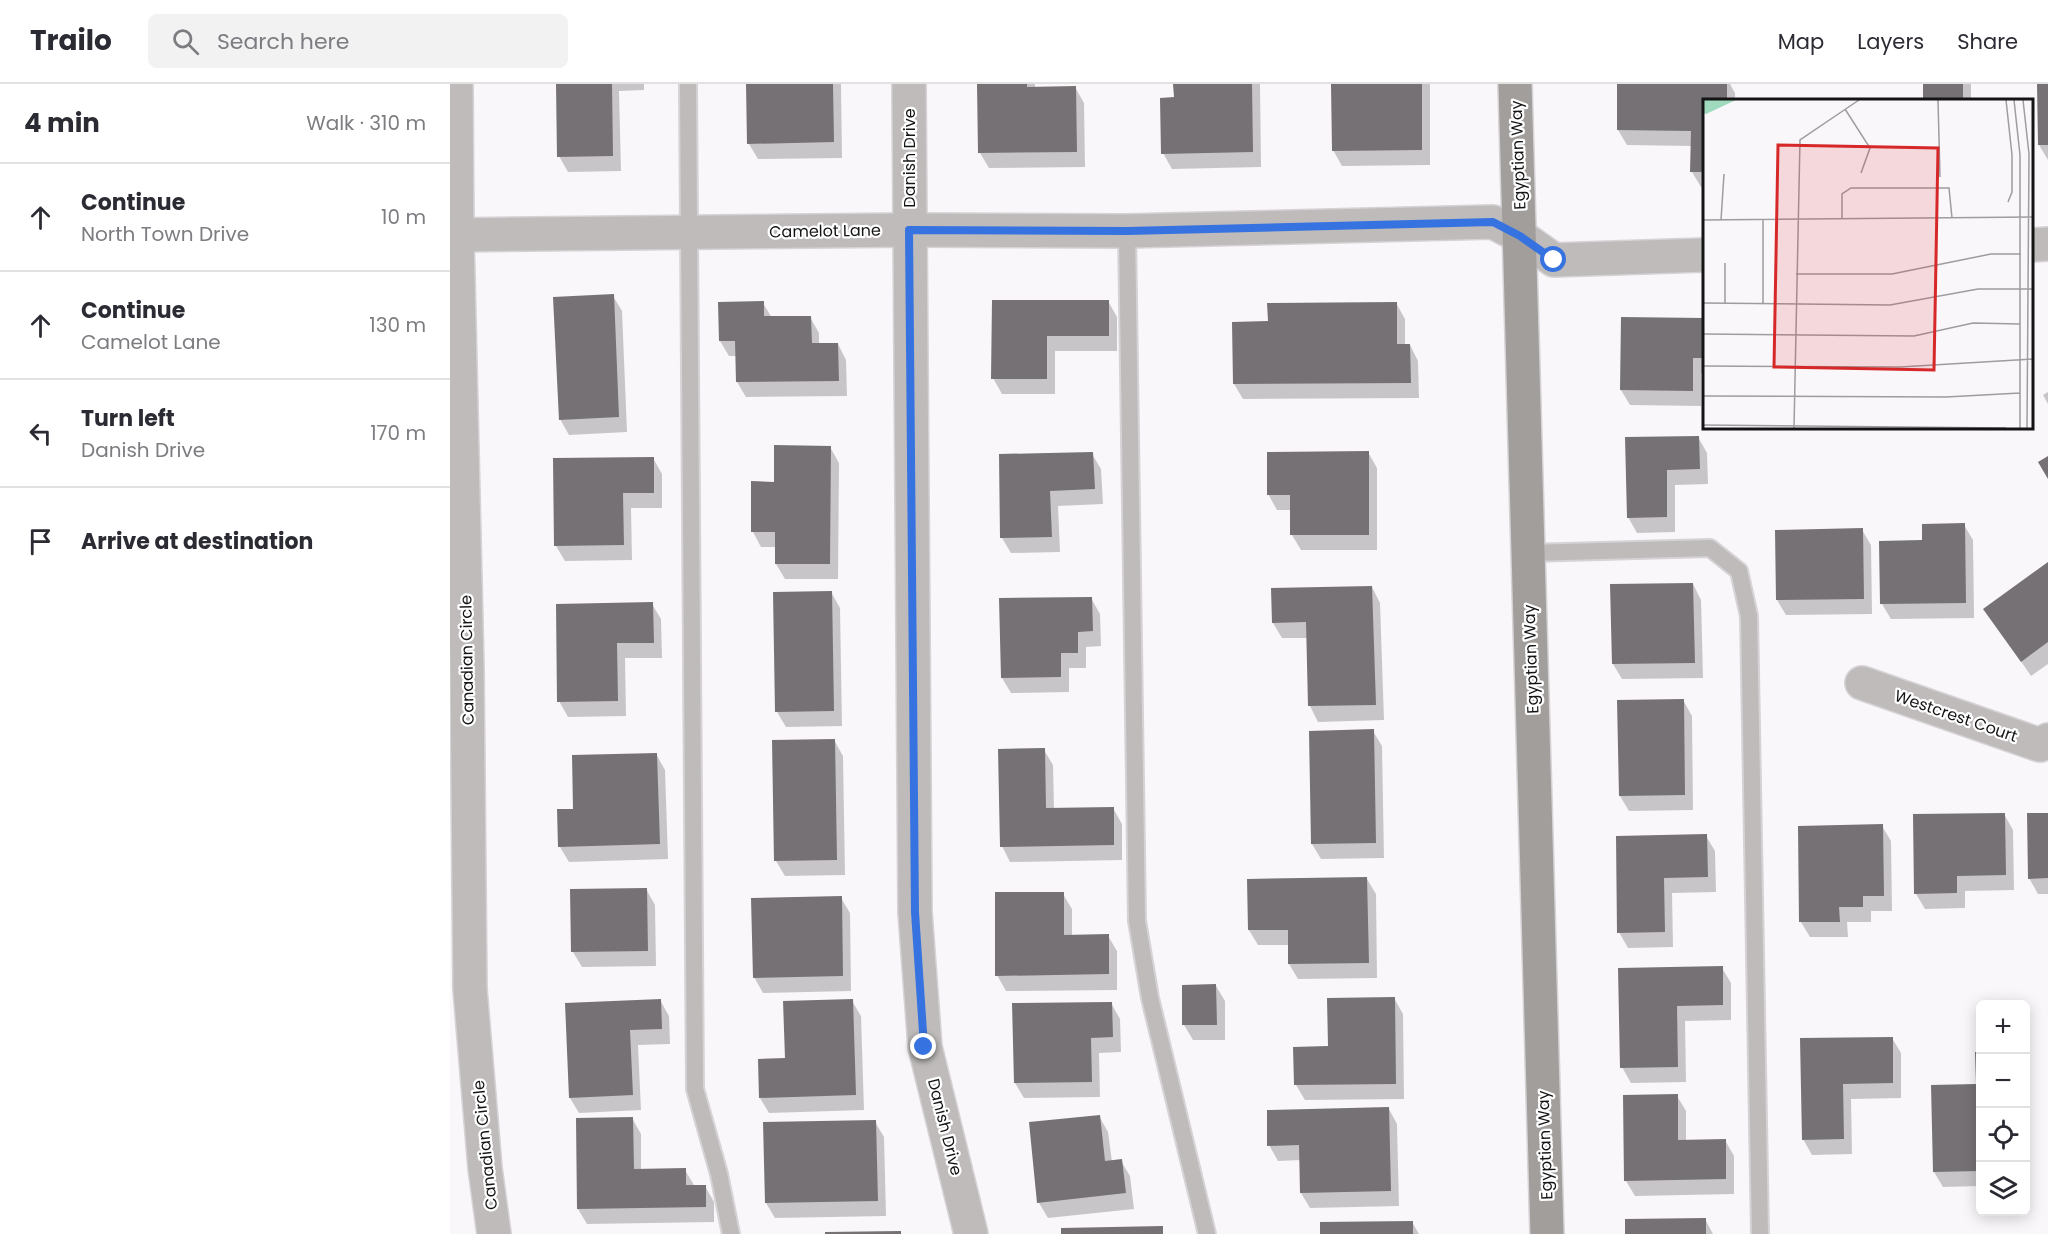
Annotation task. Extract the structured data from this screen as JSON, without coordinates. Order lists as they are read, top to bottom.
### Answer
{
  "streets": {
    "street": [
      "Egyptian Way",
      "Danish Drive",
      "Camelot Lane",
      "Canadian Circle",
      "Westcrest Court"
    ]
  },
  "crossings": [
    ["Egyptian Way", "Camelot Lane"],
    ["Danish Drive", "Camelot Lane"],
    ["Camelot Lane", "Canadian Circle"]
  ],
  "page": {
    "header": "Trailo",
    "search": "Search here",
    "nav": ["Map", "Layers", "Share"],
    "heading": ["4 min", "Walk · 310 m"],
    "list": [
      ["Continue", "North Town Drive", "10 m"],
      ["Continue", "Camelot Lane", "130 m"],
      ["Turn left", "Danish Drive", "170 m"],
      "Arrive at destination"
    ],
    "map_buttons": ["+", "−"]
  }
}
